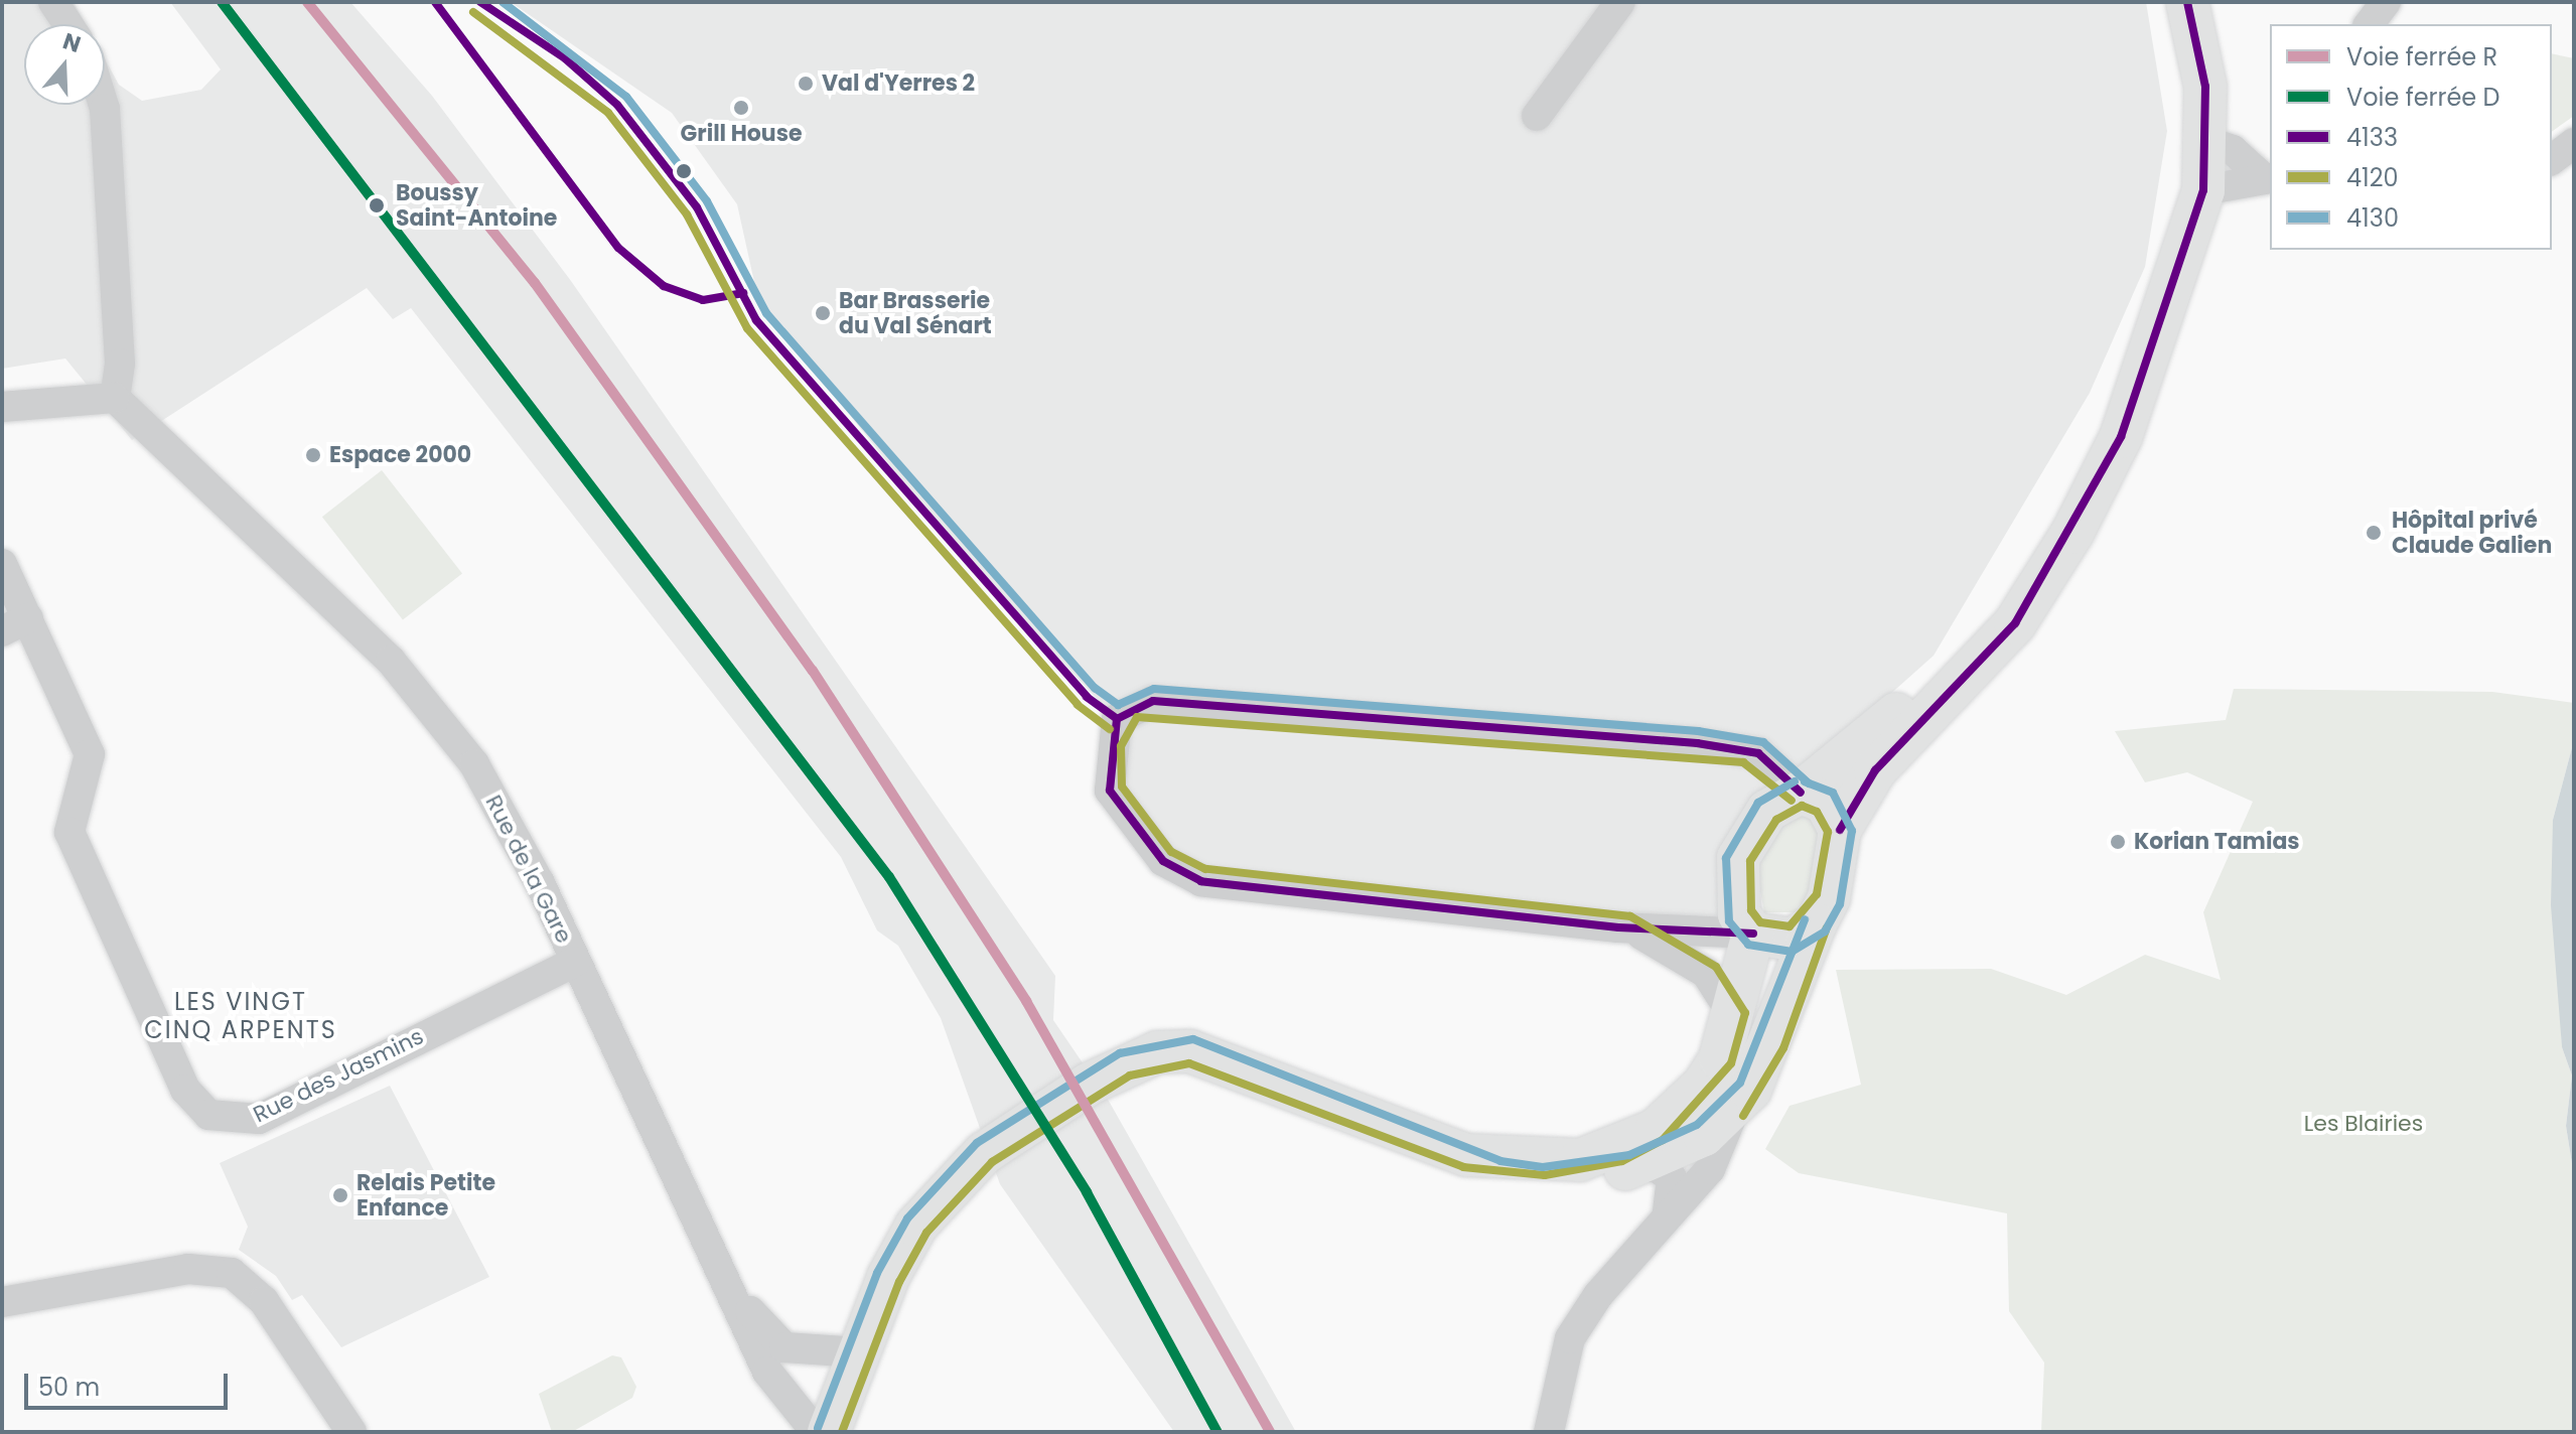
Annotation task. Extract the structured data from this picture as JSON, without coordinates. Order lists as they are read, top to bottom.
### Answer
{
  "streets": {
    "street": ["Rue de la Gare", "Rue des Jasmins"]
  },
  "crossings": [
    ["Rue de la Gare", "Rue des Jasmins"]
  ],
  "districts": ["LES VINGT CINQ ARPENTS"],
  "parks": ["Les Blairies"],
  "places": [
    "Val d'Yerres 2",
    "Grill House",
    "Boussy Saint-Antoine",
    "Bar Brasserie du Val Sénart",
    "Espace 2000",
    "Hôpital privé Claude Galien",
    "Korian Tamias",
    "Relais Petite Enfance"
  ],
  "lines": [
    "rail line R",
    "rail line D",
    "transit line 4133",
    "transit line 4130",
    "transit line 4120"
  ],
  "legend": [
    "Voie ferrée R",
    "Voie ferrée D",
    "4133",
    "4120",
    "4130"
  ],
  "scale_bar": "50 m",
  "north": "top"
}
